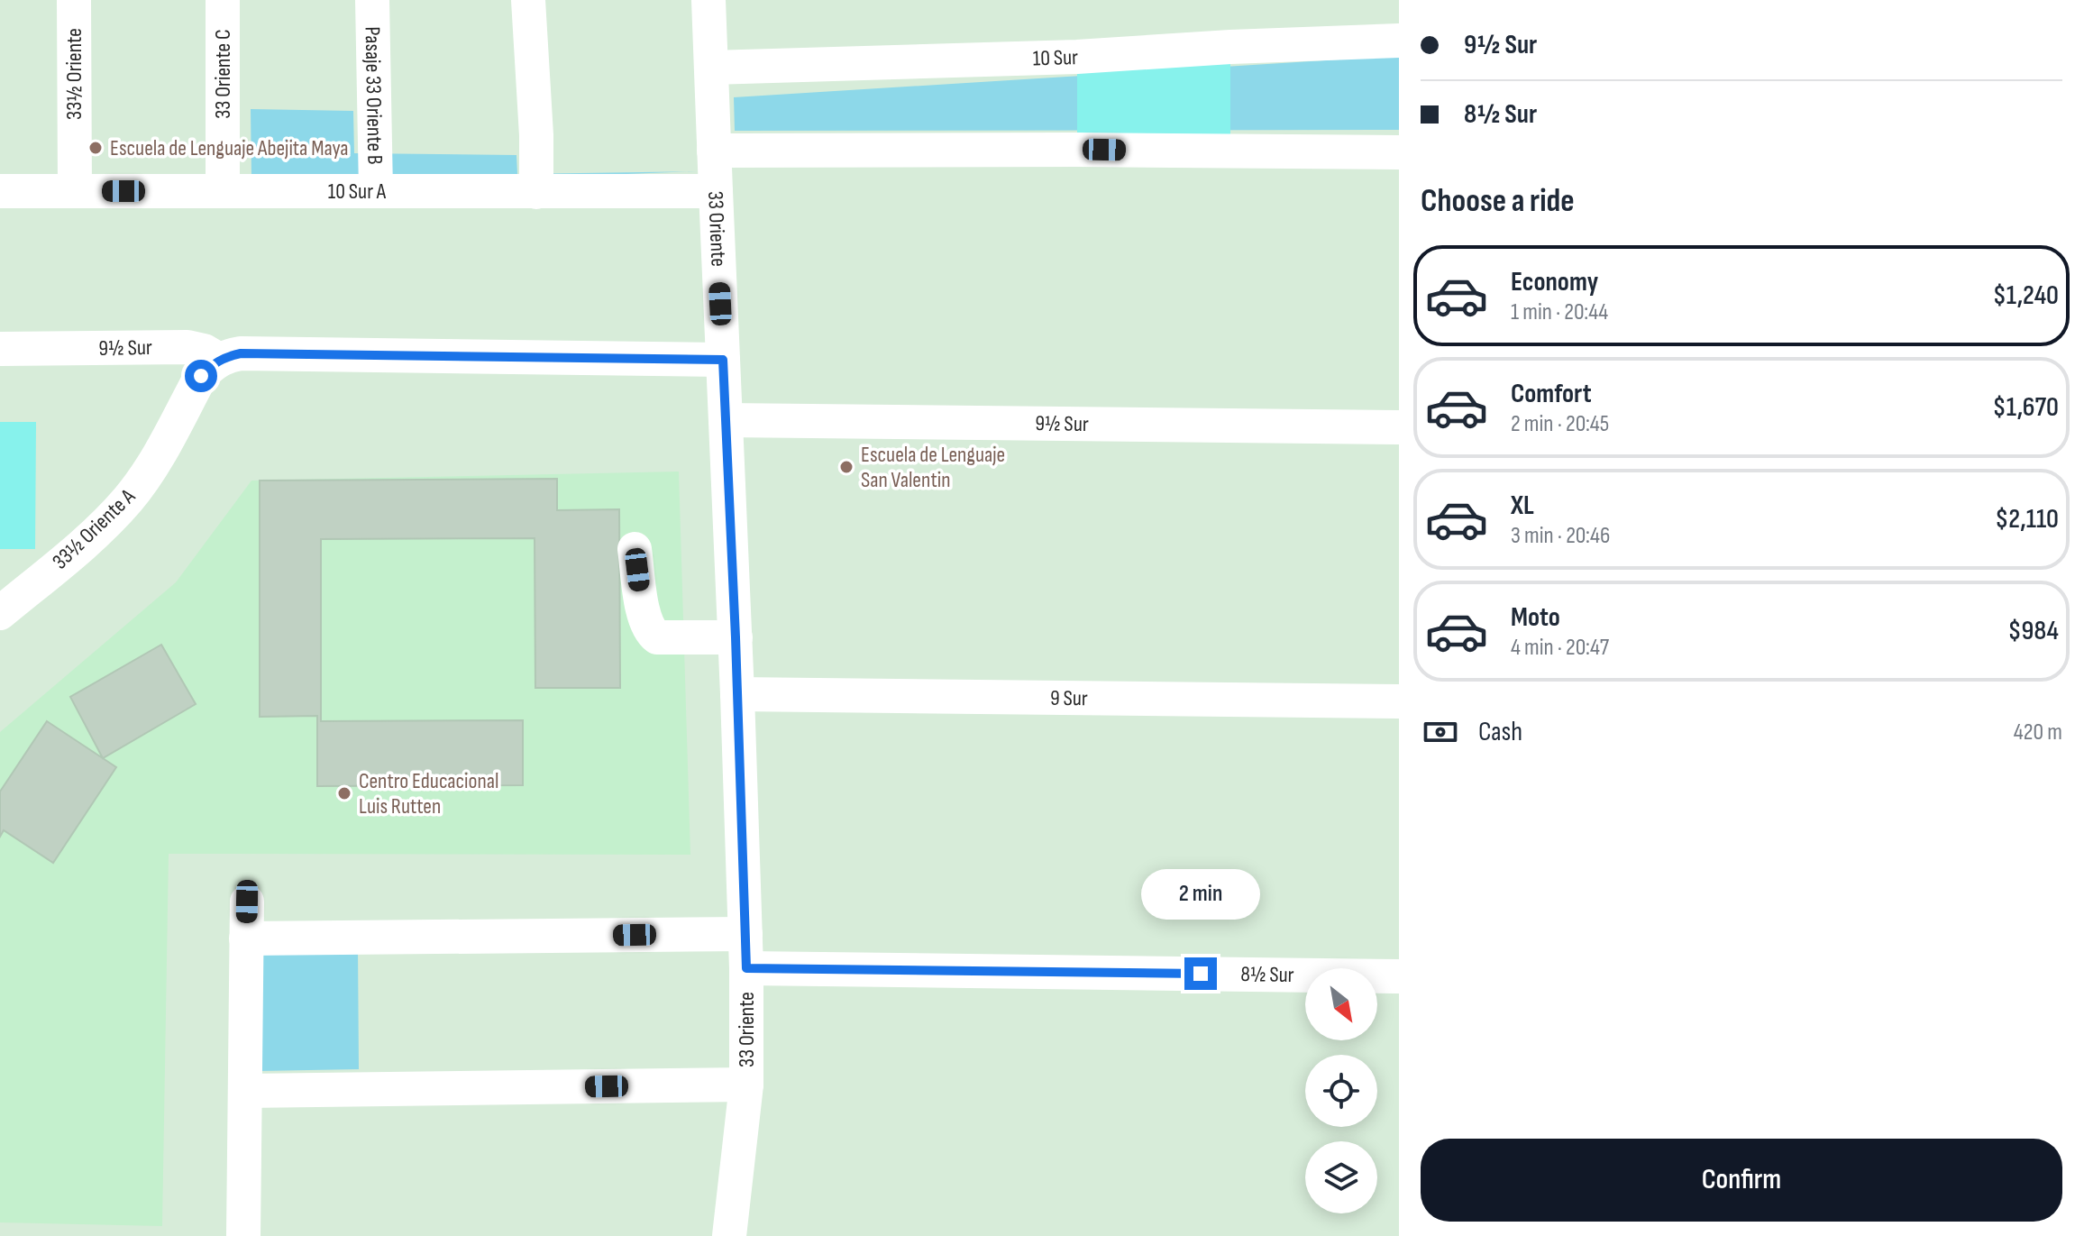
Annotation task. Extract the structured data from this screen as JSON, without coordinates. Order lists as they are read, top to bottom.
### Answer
{
  "streets": {
    "street": [
      "10 Sur",
      "33½ Oriente",
      "33 Oriente C",
      "Pasaje 33 Oriente B",
      "10 Sur A",
      "33 Oriente",
      "9½ Sur",
      "33½ Oriente A",
      "9 Sur",
      "8½ Sur"
    ]
  },
  "crossings": [
    ["10 Sur", "33 Oriente"],
    ["33½ Oriente", "10 Sur A"],
    ["33 Oriente C", "10 Sur A"],
    ["Pasaje 33 Oriente B", "10 Sur A"],
    ["10 Sur A", "33 Oriente"],
    ["33 Oriente", "9½ Sur"],
    ["33 Oriente", "9 Sur"],
    ["33 Oriente", "8½ Sur"],
    ["9½ Sur", "33½ Oriente A"]
  ],
  "places": ["Escuela de Lenguaje Abejita Maya", "Escuela de Lenguaje San Valentin", "Centro Educacional Luis Rutten"],
  "north": "bottom right",
  "page": {
    "banner": ["9½ Sur", "8½ Sur"],
    "heading": "Choose a ride",
    "list": [
      {
        "name": "Economy",
        "note": "1 min · 20:44",
        "value": "$1,240"
      },
      {
        "name": "Comfort",
        "note": "2 min · 20:45",
        "value": "$1,670"
      },
      {
        "name": "XL",
        "note": "3 min · 20:46",
        "value": "$2,110"
      },
      {
        "name": "Moto",
        "note": "4 min · 20:47",
        "value": "$984"
      }
    ],
    "pay": ["Cash", "420 m"],
    "bubble": "2 min",
    "buttons": "Confirm"
  }
}
